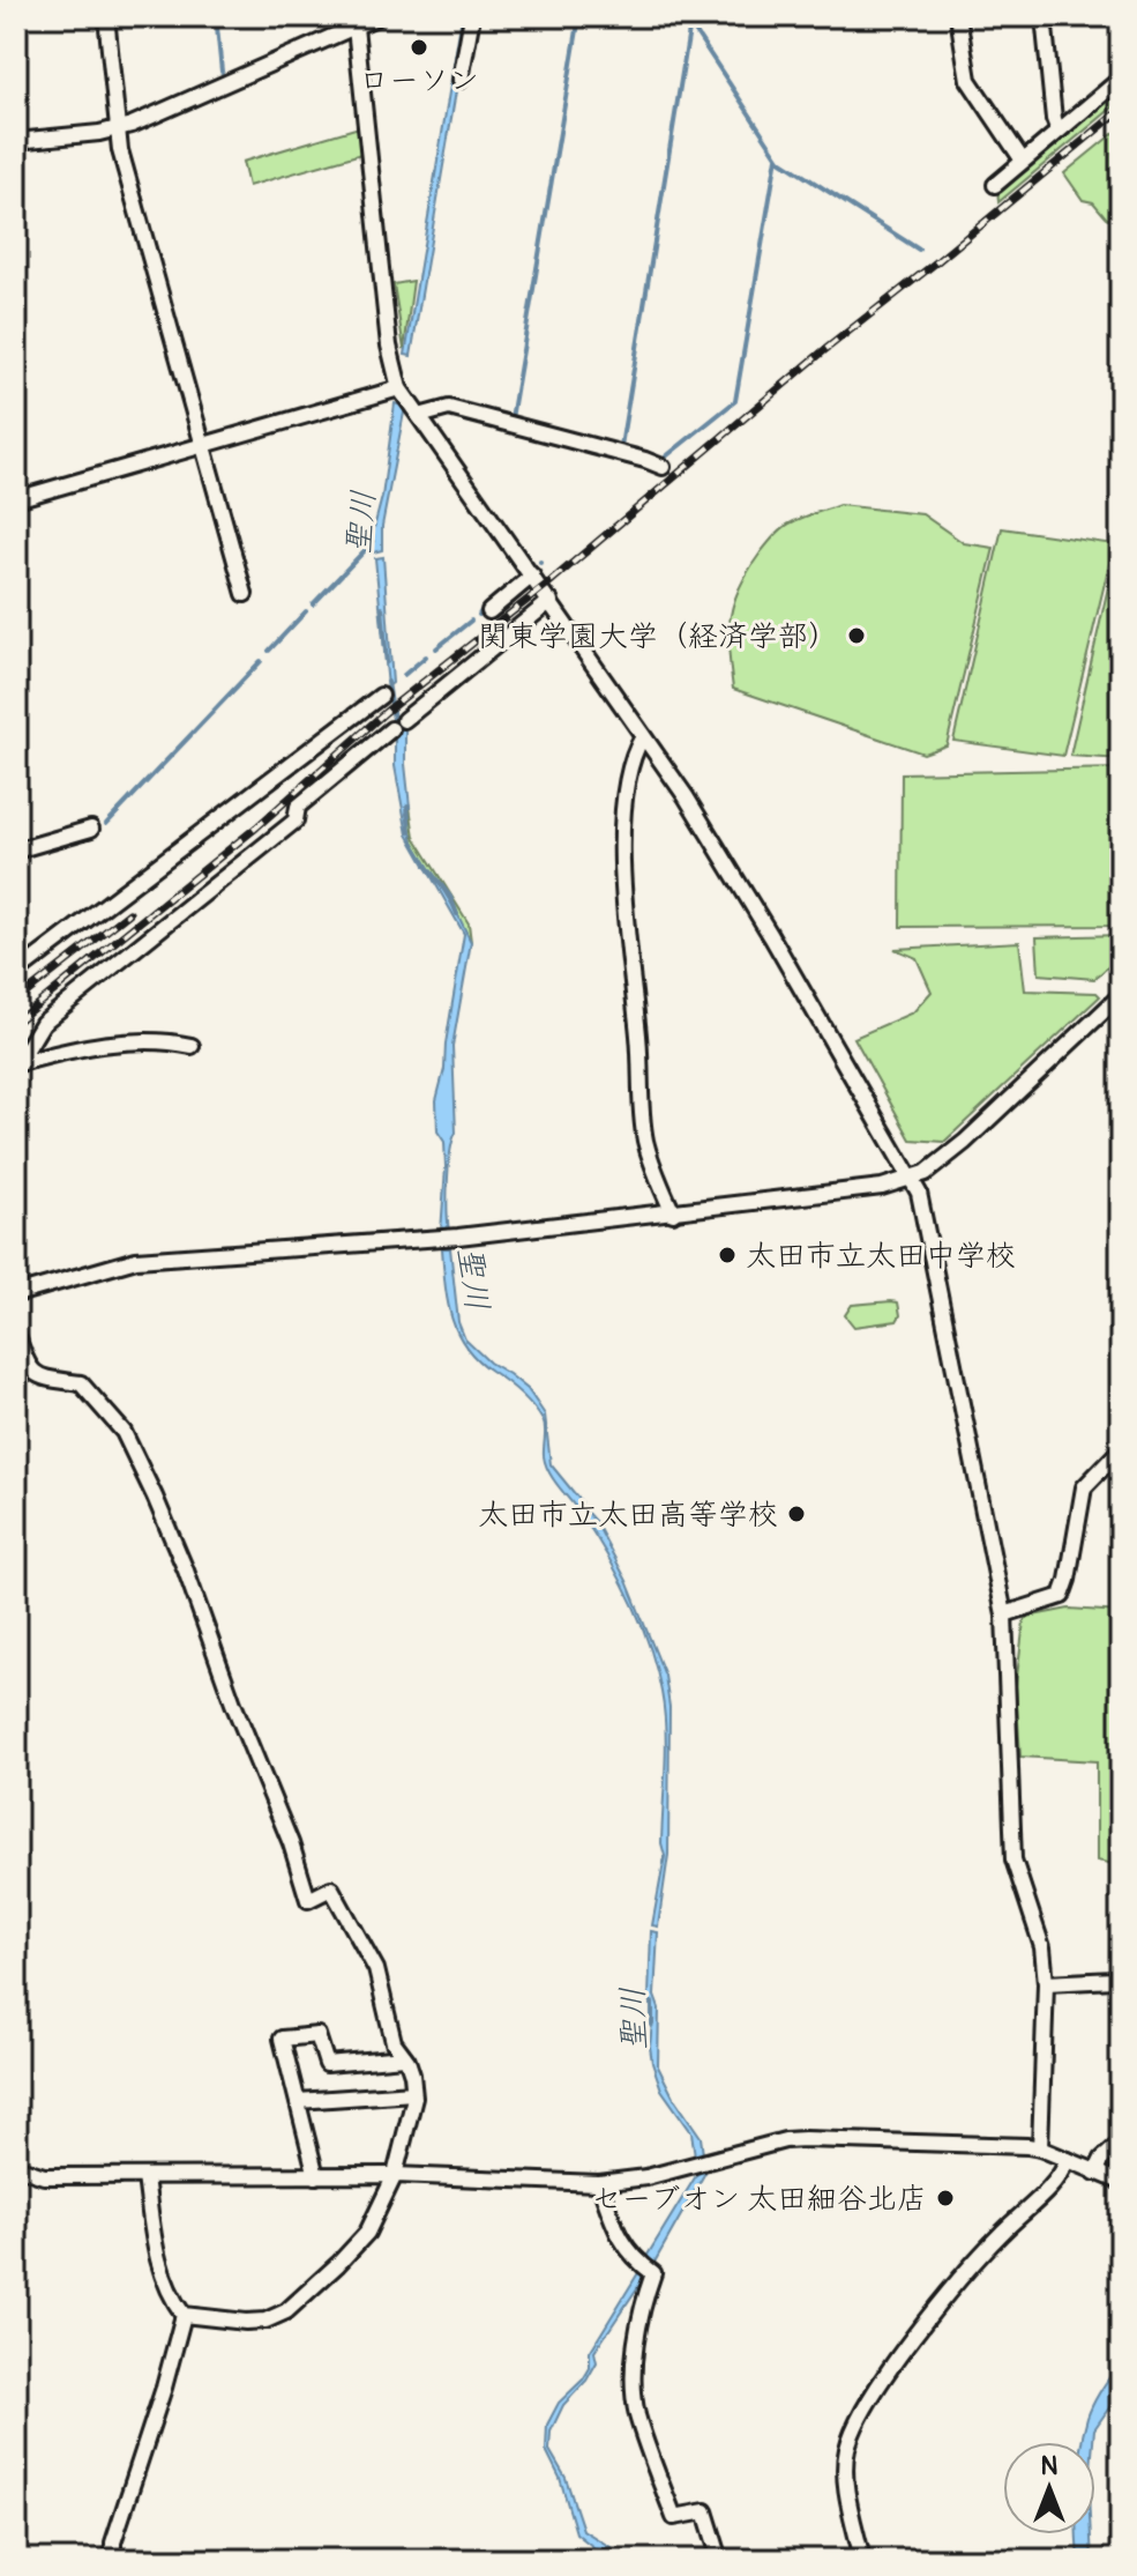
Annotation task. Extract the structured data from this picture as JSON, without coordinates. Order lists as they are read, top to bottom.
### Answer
{
  "water": ["聖川"],
  "places": [
    "ローソン",
    "関東学園大学（経済学部）",
    "太田市立太田中学校",
    "太田市立太田高等学校",
    "セーブオン 太田細谷北店"
  ],
  "north": "top"
}
